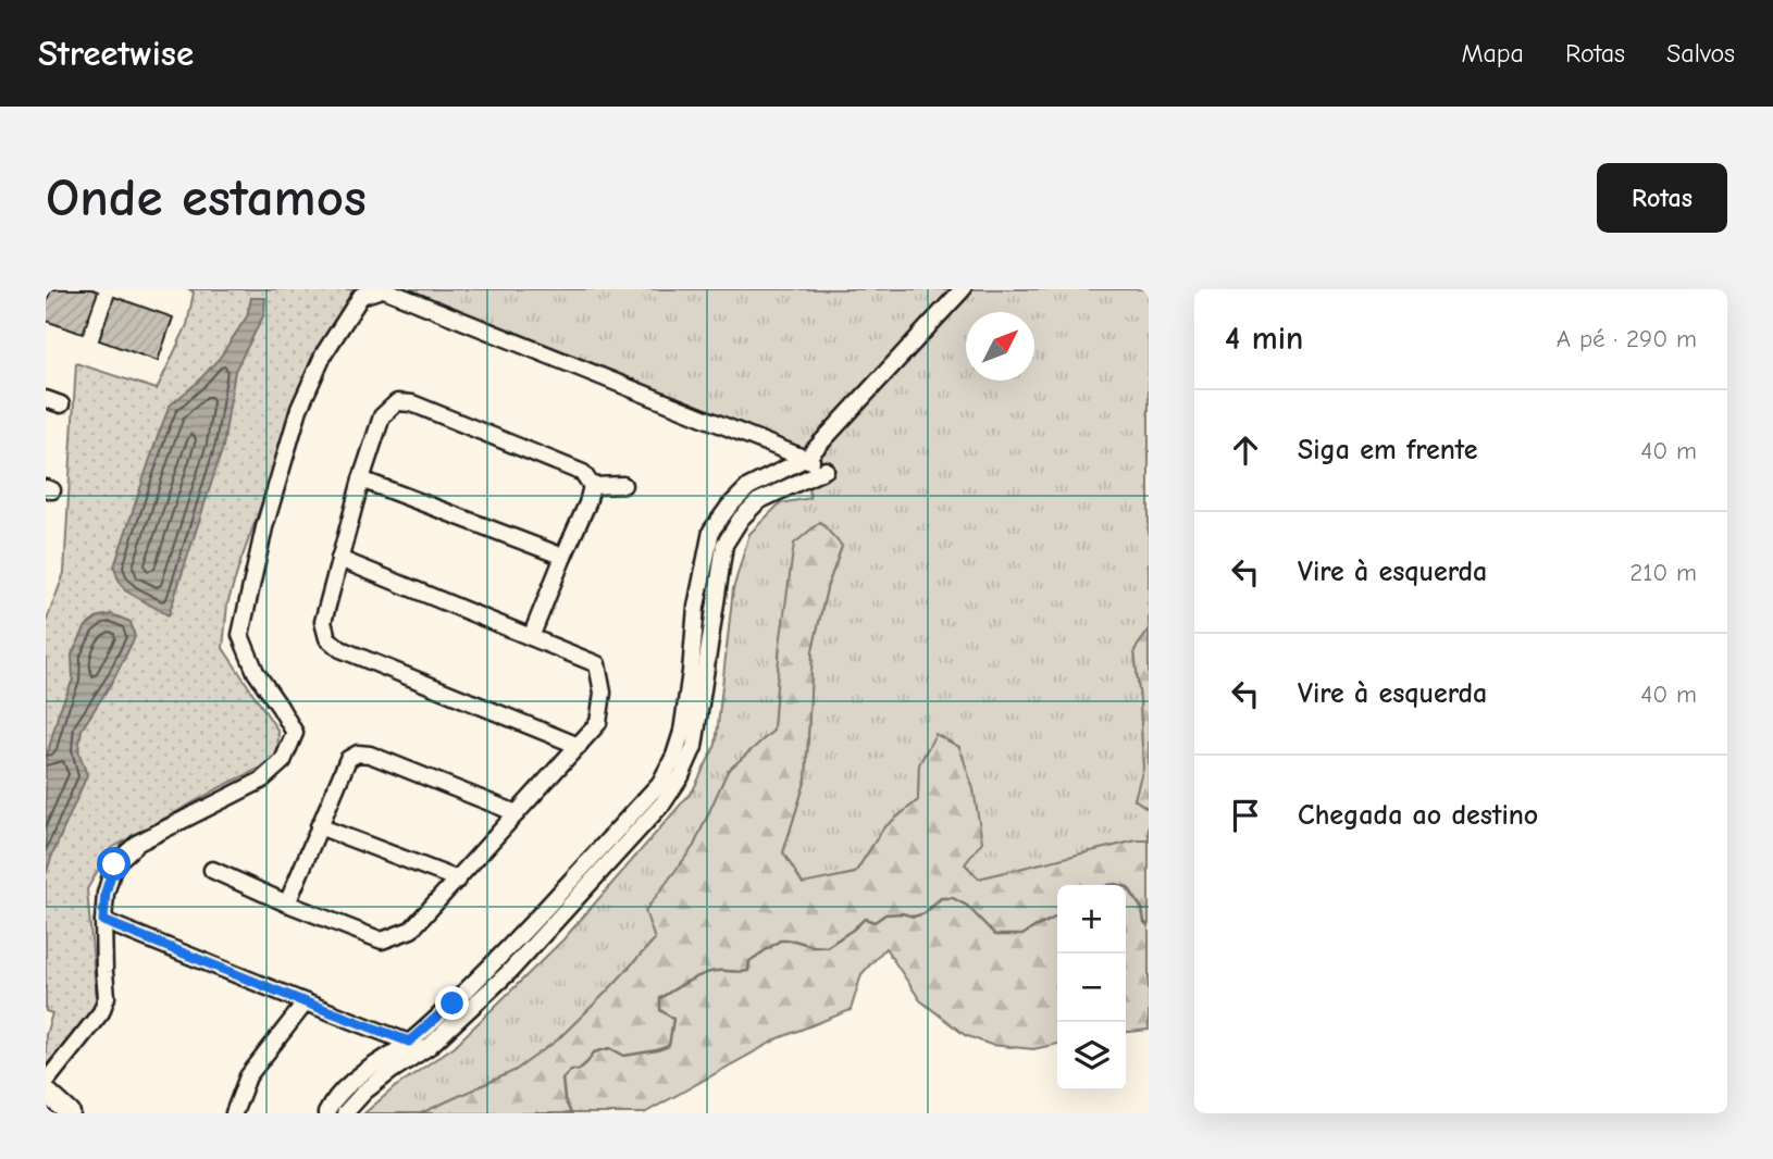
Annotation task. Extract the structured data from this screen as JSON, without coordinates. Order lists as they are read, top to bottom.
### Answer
{
  "north": "top right",
  "page": {
    "header": "Streetwise",
    "nav": ["Mapa", "Rotas", "Salvos"],
    "buttons": "Rotas",
    "title": "Onde estamos",
    "heading": ["4 min", "A pé · 290 m"],
    "list": [
      ["Siga em frente", "40 m"],
      ["Vire à esquerda", "210 m"],
      ["Vire à esquerda", "40 m"],
      "Chegada ao destino"
    ],
    "map_buttons": ["+", "−"]
  }
}
